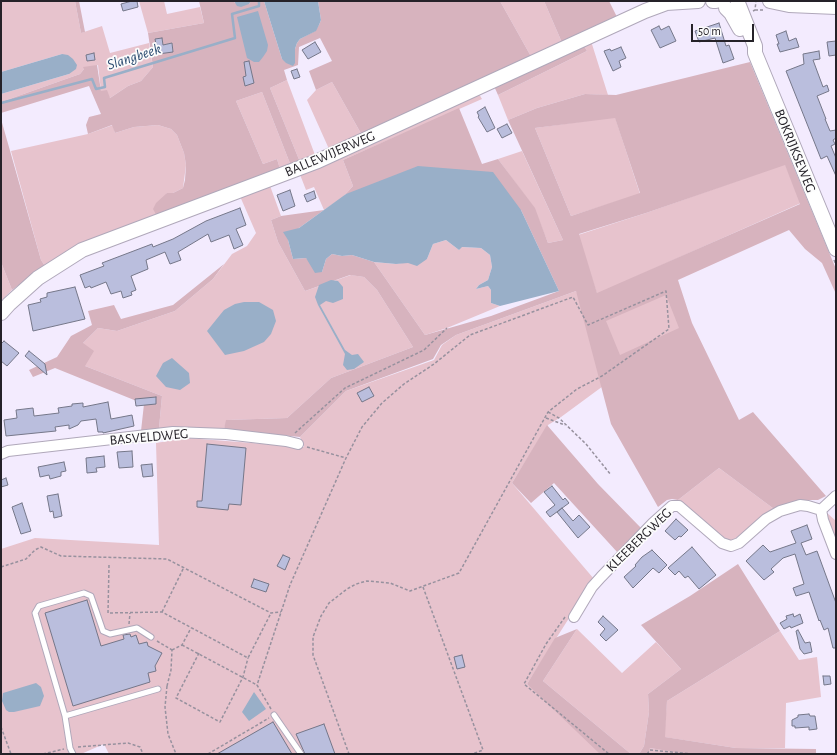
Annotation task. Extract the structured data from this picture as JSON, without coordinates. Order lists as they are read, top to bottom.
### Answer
{
  "streets": {
    "street": [
      "BOKRIJKSEWEG",
      "BALLEWIJERWEG",
      "BASVELDWEG",
      "KLEEBERGWEG"
    ]
  },
  "water": ["Slangbeek"],
  "scale_bar": "50 m"
}
